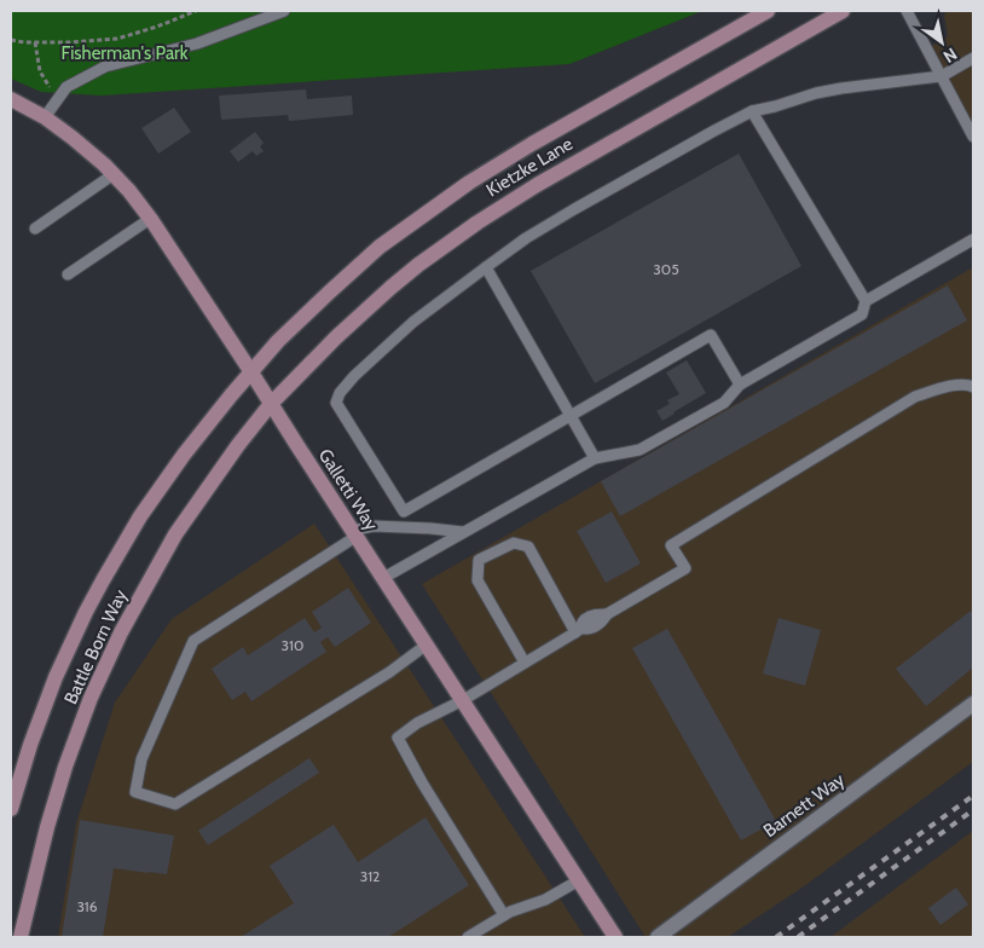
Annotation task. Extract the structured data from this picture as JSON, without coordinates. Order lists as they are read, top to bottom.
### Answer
{
  "streets": {
    "main road": ["Kietzke Lane", "Galletti Way", "Battle Born Way"],
    "street": ["Barnett Way"]
  },
  "crossings": [
    ["Kietzke Lane", "Galletti Way"],
    ["Kietzke Lane", "Battle Born Way"],
    ["Galletti Way", "Battle Born Way"]
  ],
  "parks": ["Fisherman's Park"],
  "house_numbers": [
    "305",
    "310",
    "312",
    "316"
  ],
  "north": "bottom right"
}
